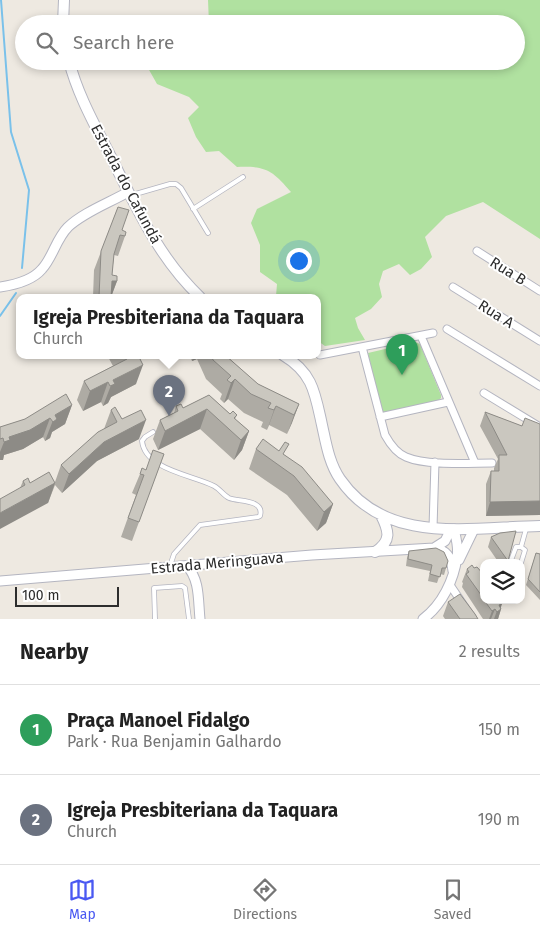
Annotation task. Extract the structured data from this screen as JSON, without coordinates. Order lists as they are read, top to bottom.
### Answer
{
  "streets": {
    "main road": ["Estrada do Cafundá"],
    "street": ["Rua B", "Rua A", "Estrada Meringuava"]
  },
  "scale_bar": "100 m",
  "page": {
    "search": "Search here",
    "popup": ["Igreja Presbiteriana da Taquara", "Church"],
    "pins": ["1", "2"],
    "scale": "100 m",
    "heading": ["Nearby", "2 results"],
    "list": [
      {
        "mark": "1",
        "name": "Praça Manoel Fidalgo",
        "note": "Park · Rua Benjamin Galhardo",
        "value": "150 m"
      },
      {
        "mark": "2",
        "name": "Igreja Presbiteriana da Taquara",
        "note": "Church",
        "value": "190 m"
      }
    ],
    "nav": ["Map", "Directions", "Saved"]
  }
}
